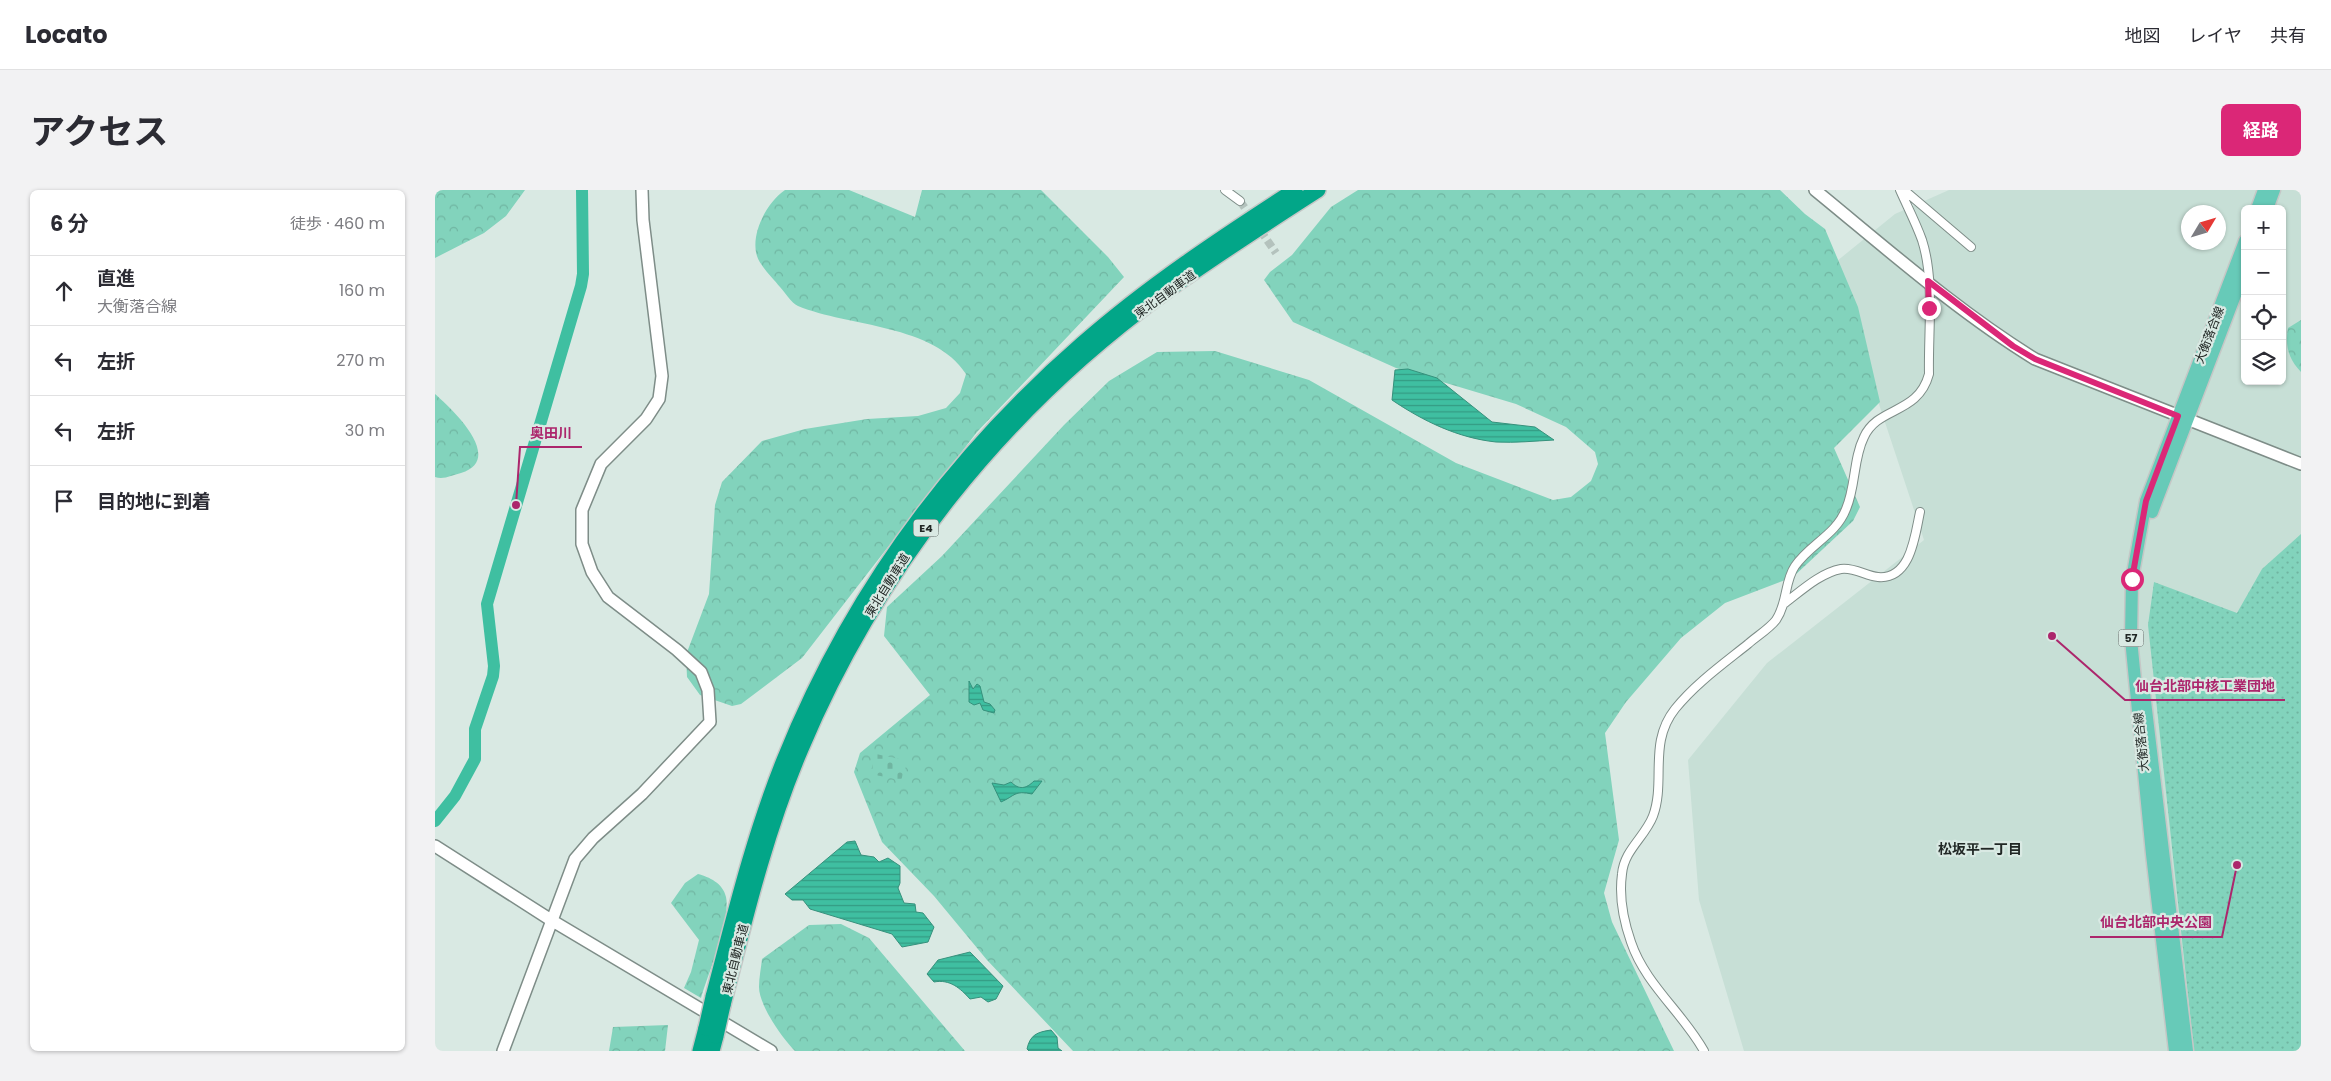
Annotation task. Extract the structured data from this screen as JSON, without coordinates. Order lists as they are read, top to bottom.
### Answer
{
  "streets": {
    "highway": ["東北自動車道", "E4"],
    "main road": ["大衡落合線", "57"]
  },
  "districts": ["松坂平一丁目"],
  "places": ["奥田川", "仙台北部中核工業団地", "仙台北部中央公園"],
  "north": "top right",
  "page": {
    "header": "Locato",
    "nav": ["地図", "レイヤ", "共有"],
    "title": "アクセス",
    "buttons": "経路",
    "heading": ["6 分", "徒歩 · 460 m"],
    "map_buttons": ["+", "−"],
    "list": [
      ["直進", "大衡落合線", "160 m"],
      ["左折", "270 m"],
      ["左折", "30 m"],
      "目的地に到着"
    ]
  }
}
